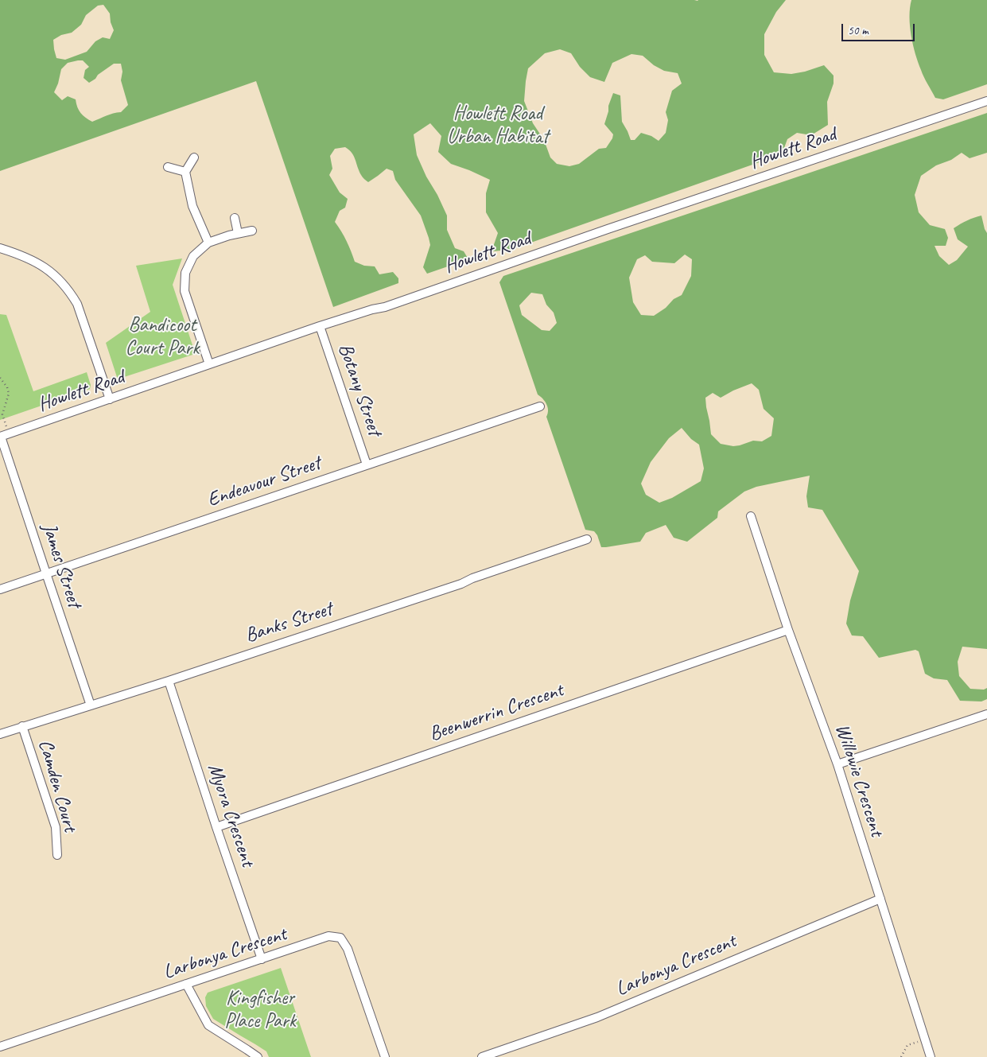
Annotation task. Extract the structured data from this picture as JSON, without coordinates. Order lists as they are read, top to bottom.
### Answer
{
  "streets": {
    "street": [
      "Howlett Road",
      "Botany Street",
      "Endeavour Street",
      "James Street",
      "Banks Street",
      "Beenwerrin Crescent",
      "Willowie Crescent",
      "Camden Court",
      "Myora Crescent",
      "Larbonya Crescent"
    ]
  },
  "crossings": [
    ["Howlett Road", "Botany Street"],
    ["Howlett Road", "James Street"],
    ["Botany Street", "Endeavour Street"],
    ["Endeavour Street", "James Street"],
    ["James Street", "Banks Street"],
    ["Banks Street", "Camden Court"],
    ["Banks Street", "Myora Crescent"],
    ["Beenwerrin Crescent", "Willowie Crescent"],
    ["Beenwerrin Crescent", "Myora Crescent"],
    ["Willowie Crescent", "Larbonya Crescent"],
    ["Myora Crescent", "Larbonya Crescent"]
  ],
  "parks": ["Howlett Road Urban Habitat", "Bandicoot Court Park", "Kingfisher Place Park"],
  "scale_bar": "50 m"
}
